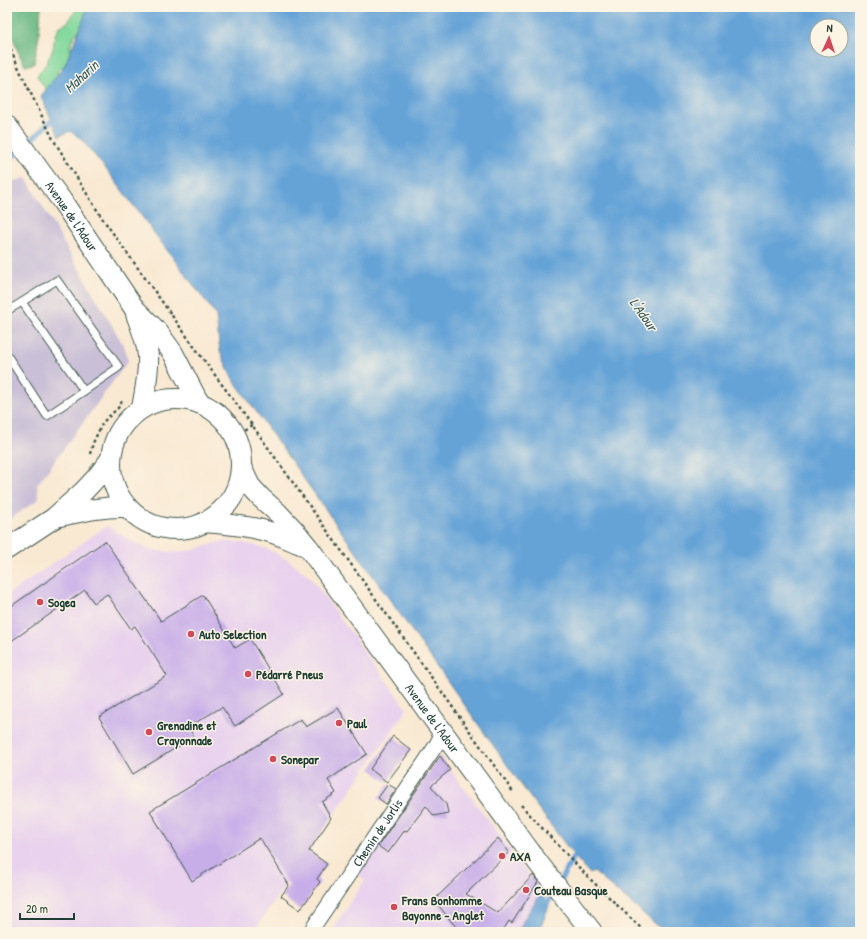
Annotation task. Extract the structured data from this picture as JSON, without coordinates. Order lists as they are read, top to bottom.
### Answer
{
  "streets": {
    "main road": ["Avenue de l'Adour"],
    "street": ["Chemin de Jorlis"]
  },
  "crossings": [
    ["Avenue de l'Adour", "Chemin de Jorlis"]
  ],
  "water": ["Maharin", "L'Adour"],
  "places": [
    "Sogea",
    "Auto Selection",
    "Pédarré Pneus",
    "Paul",
    "Grenadine et Crayonnade",
    "Sonepar",
    "AXA",
    "Couteau Basque",
    "Frans Bonhomme Bayonne - Anglet"
  ],
  "scale_bar": "20 m",
  "north": "top"
}
